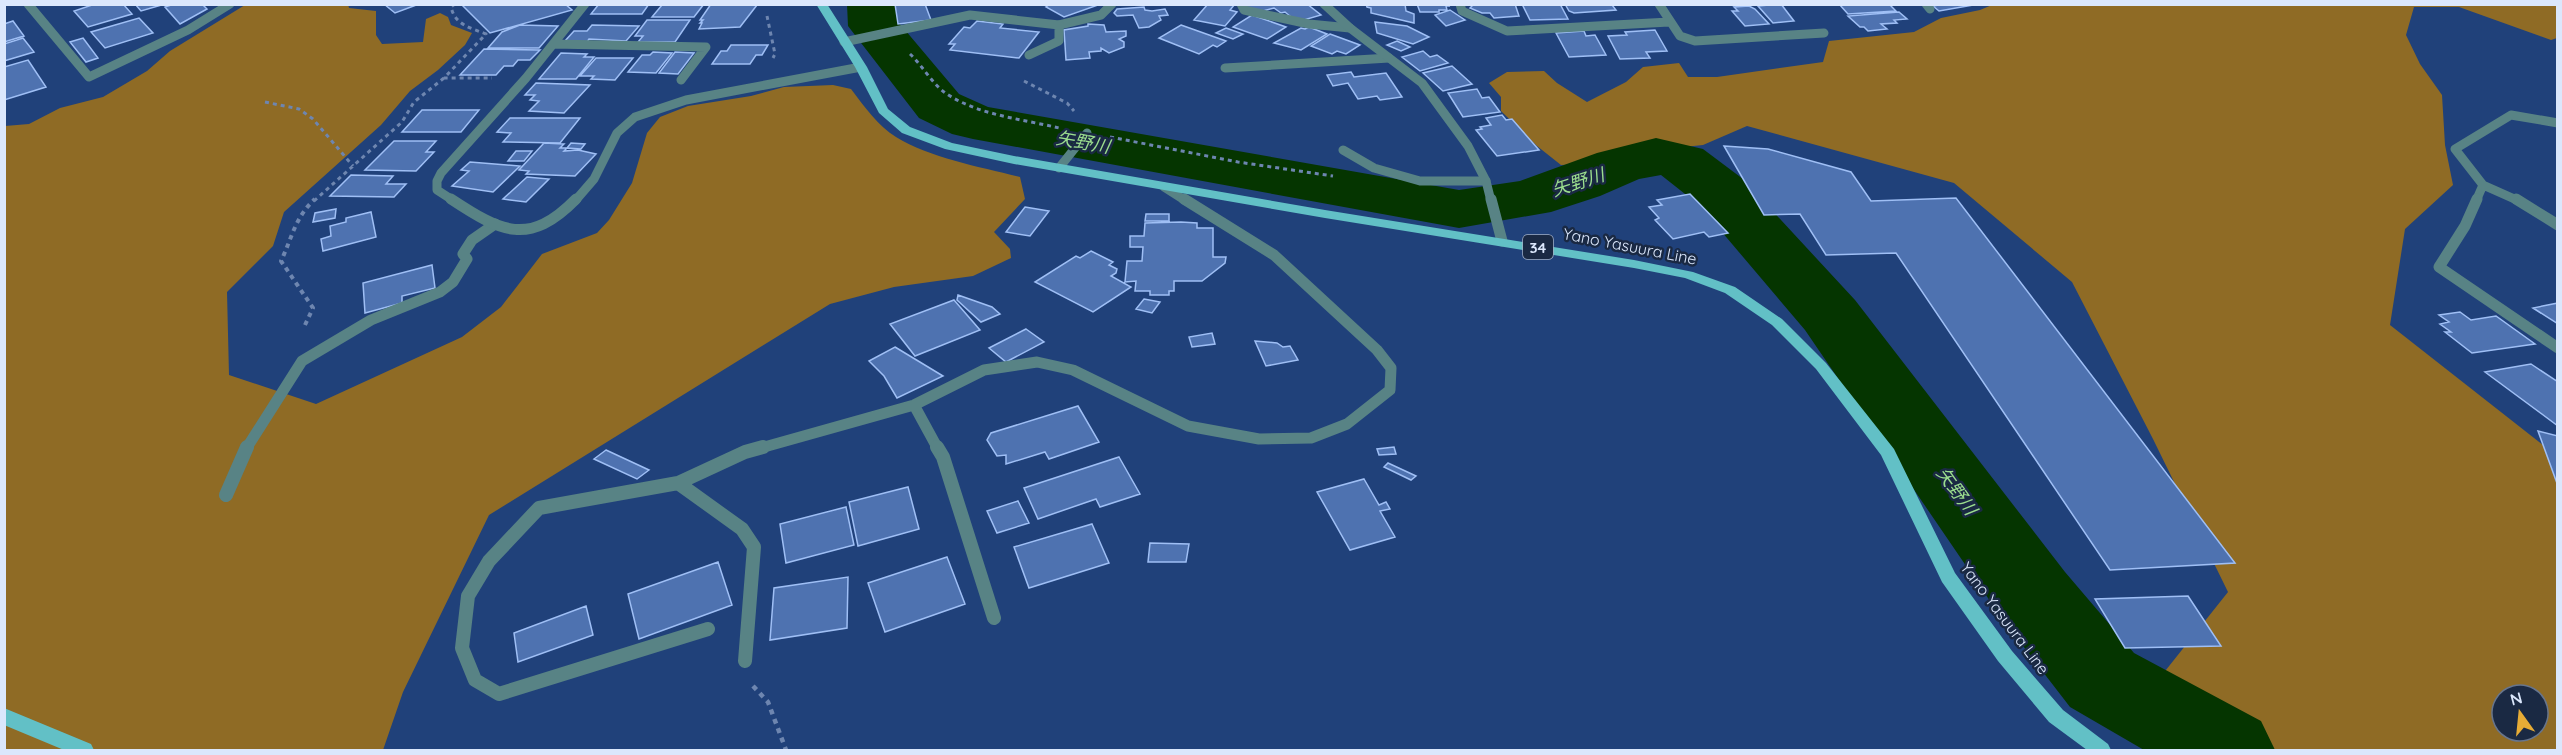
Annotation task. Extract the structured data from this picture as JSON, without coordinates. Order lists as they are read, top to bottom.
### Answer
{
  "streets": {
    "main road": ["Yano Yasuura Line", "34"]
  },
  "water": ["矢野川"],
  "north": "top"
}
